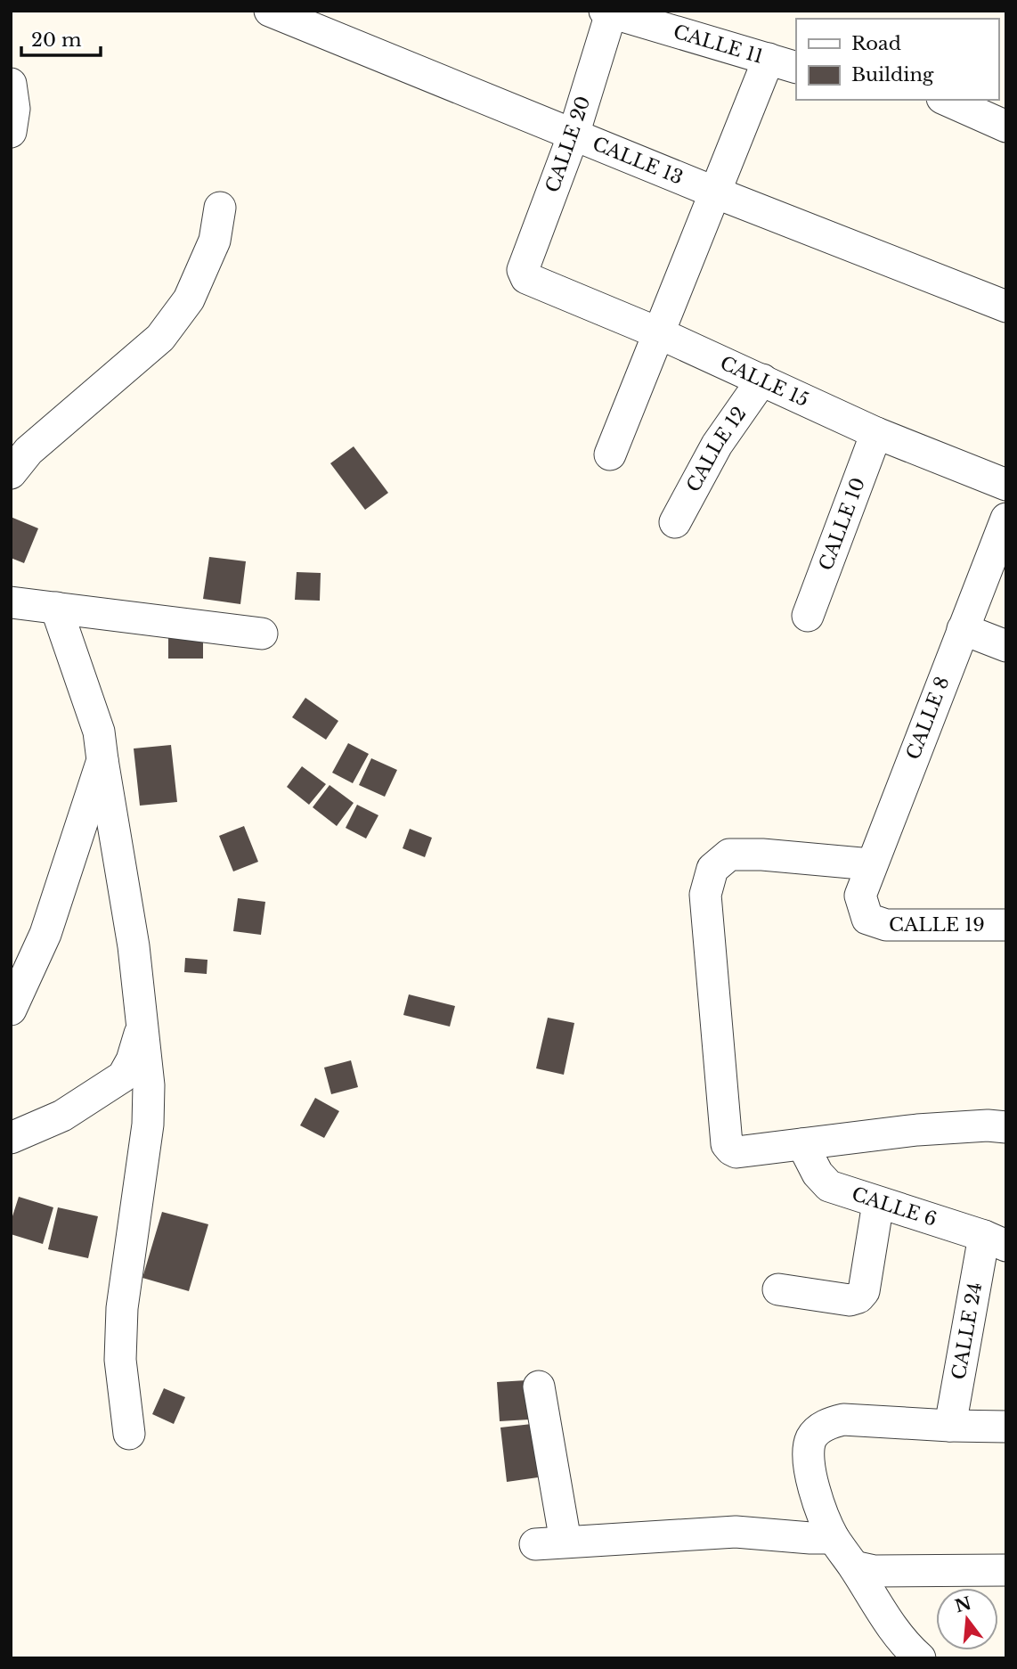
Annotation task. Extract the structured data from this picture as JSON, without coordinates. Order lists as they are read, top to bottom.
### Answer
{
  "streets": {
    "street": [
      "CALLE 11",
      "CALLE 20",
      "CALLE 13",
      "CALLE 15",
      "CALLE 12",
      "CALLE 10",
      "CALLE 8",
      "CALLE 19",
      "CALLE 6",
      "CALLE 24"
    ]
  },
  "crossings": [
    ["CALLE 11", "CALLE 20"],
    ["CALLE 20", "CALLE 13"],
    ["CALLE 20", "CALLE 15"],
    ["CALLE 15", "CALLE 12"],
    ["CALLE 15", "CALLE 10"],
    ["CALLE 8", "CALLE 19"],
    ["CALLE 6", "CALLE 24"]
  ],
  "legend": ["Road", "Building"],
  "scale_bar": "20 m",
  "north": "top"
}
